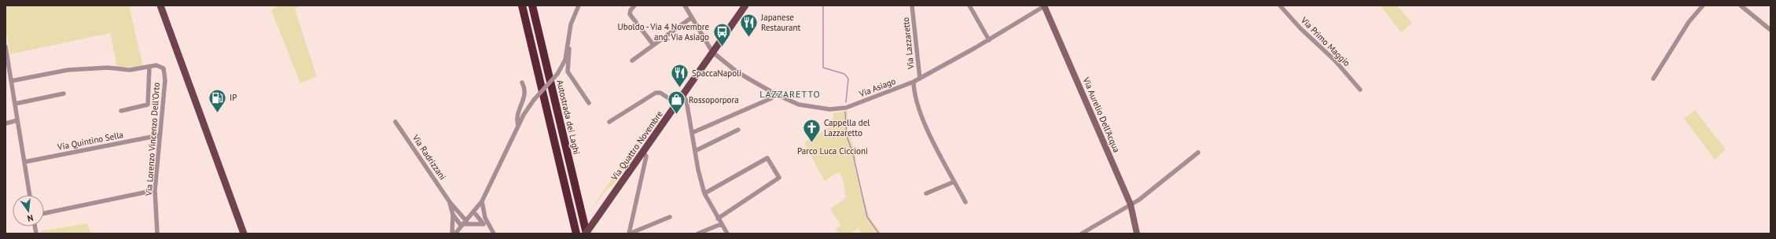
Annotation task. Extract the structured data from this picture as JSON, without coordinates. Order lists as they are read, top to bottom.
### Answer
{
  "streets": {
    "highway": ["Autostrada dei Laghi"],
    "main road": ["Via Quattro Novembre"],
    "street": [
      "Via Primo Maggio",
      "Via Lazzaretto",
      "Via Asiago",
      "Via Aurelio Dell'Acqua",
      "Via Lorenzo Vincenzo Dell'Orto",
      "Via Quintino Sella",
      "Via Radrizzani"
    ]
  },
  "crossings": [
    ["Via Lazzaretto", "Via Asiago"],
    ["Via Asiago", "Via Aurelio Dell'Acqua"],
    ["Via Asiago", "Via Quattro Novembre"],
    ["Autostrada dei Laghi", "Via Quattro Novembre"],
    ["Via Lorenzo Vincenzo Dell'Orto", "Via Quintino Sella"]
  ],
  "districts": ["LAZZARETTO"],
  "parks": ["Parco Luca Ciccioni"],
  "places": {
    "restaurant": ["Japanese Restaurant", "SpaccaNapoli"],
    "bus stop": ["Uboldo - Via 4 Novembre ang. Via Asiago"],
    "fuel station": ["IP"],
    "shop": ["Rossoporpora"],
    "church": ["Cappella del Lazzaretto"]
  },
  "north": "bottom"
}
